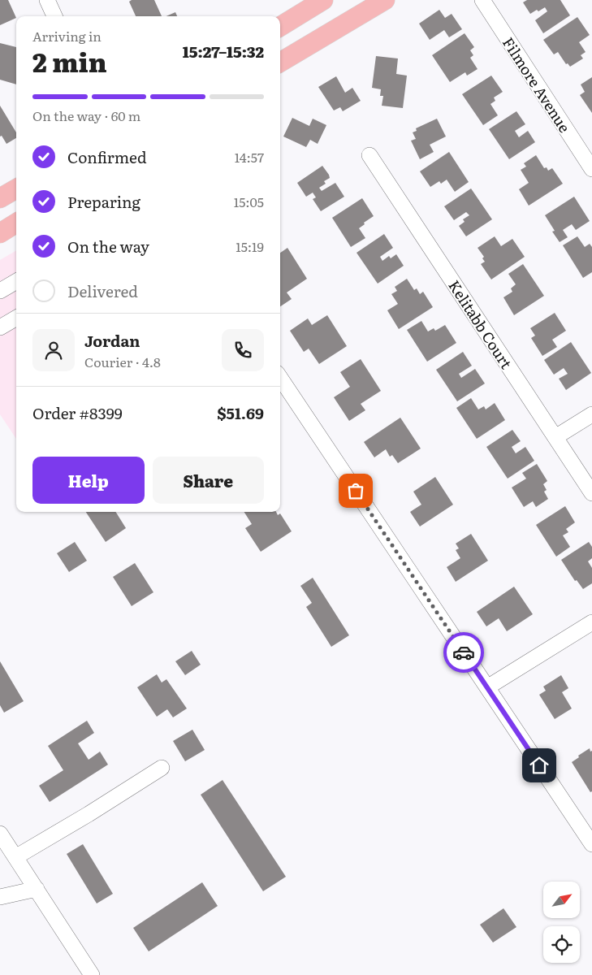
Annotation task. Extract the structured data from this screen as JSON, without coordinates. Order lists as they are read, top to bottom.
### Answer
{
  "streets": {
    "street": ["Filmore Avenue", "Kelitabb Court"]
  },
  "north": "top right",
  "page": {
    "heading": ["2 min", "Arriving in", "15:27–15:32"],
    "panel": [
      "Jordan",
      "Courier · 4.8",
      "Order #8399",
      "$51.69"
    ],
    "bar": "On the way · 60 m",
    "list": [
      ["Confirmed", "14:57"],
      ["Preparing", "15:05"],
      ["On the way", "15:19"],
      "Delivered"
    ],
    "buttons": ["Help", "Share"]
  }
}
